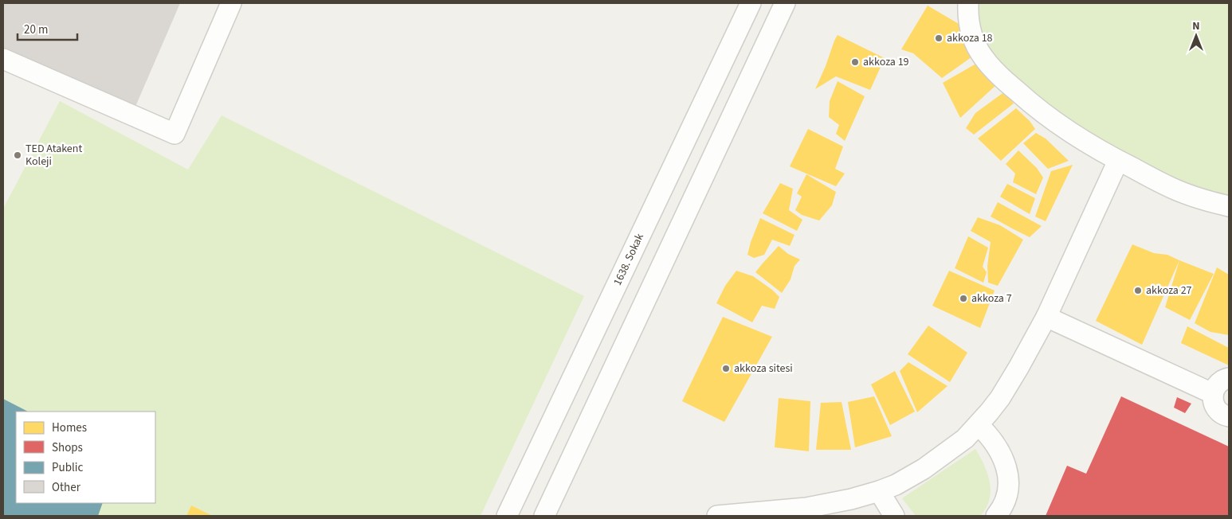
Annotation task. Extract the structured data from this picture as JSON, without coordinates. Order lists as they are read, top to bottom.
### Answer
{
  "streets": {
    "street": ["1638. Sokak"]
  },
  "places": [
    "akkoza 18",
    "akkoza 19",
    "TED Atakent Koleji",
    "akkoza 27",
    "akkoza 7",
    "akkoza sitesi"
  ],
  "legend": [
    "Homes",
    "Shops",
    "Public",
    "Other"
  ],
  "scale_bar": "20 m",
  "north": "top"
}
